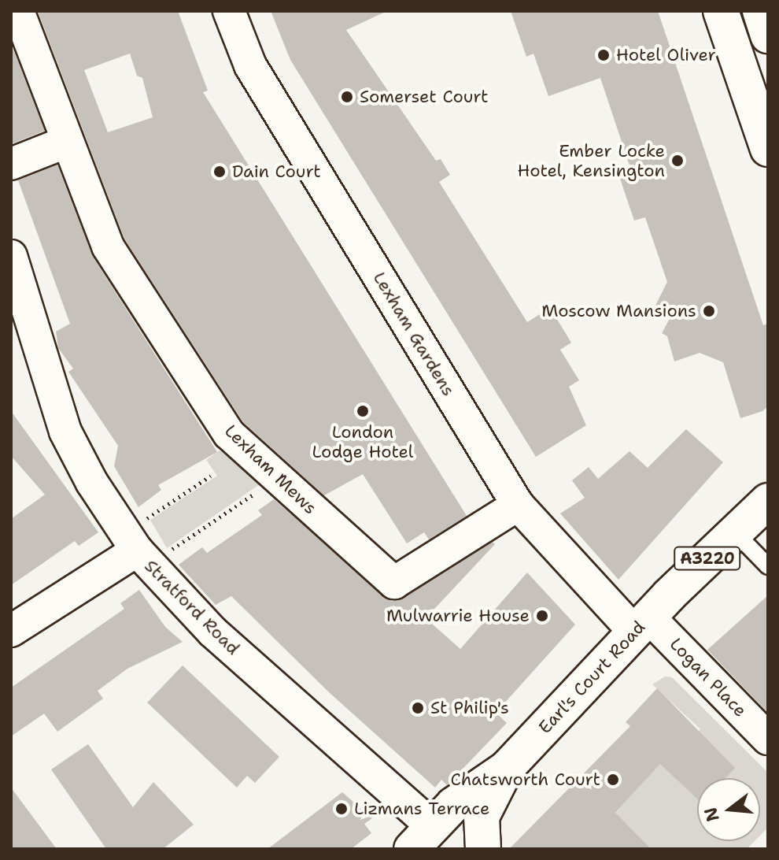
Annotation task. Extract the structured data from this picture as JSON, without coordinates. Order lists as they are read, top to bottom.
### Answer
{
  "streets": {
    "main road": ["A3220", "Earl's Court Road"],
    "street": [
      "Lexham Gardens",
      "Lexham Mews",
      "Stratford Road",
      "Logan Place"
    ]
  },
  "crossings": [
    ["Lexham Gardens", "Lexham Mews"],
    ["Lexham Gardens", "Earl's Court Road"],
    ["Lexham Gardens", "Logan Place"],
    ["A3220", "Earl's Court Road"],
    ["Stratford Road", "Earl's Court Road"],
    ["Earl's Court Road", "Logan Place"]
  ],
  "places": [
    "Hotel Oliver",
    "Somerset Court",
    "Ember Locke Hotel, Kensington",
    "Dain Court",
    "Moscow Mansions",
    "London Lodge Hotel",
    "Mulwarrie House",
    "St Philip's",
    "Chatsworth Court",
    "Lizmans Terrace"
  ],
  "north": "left"
}
